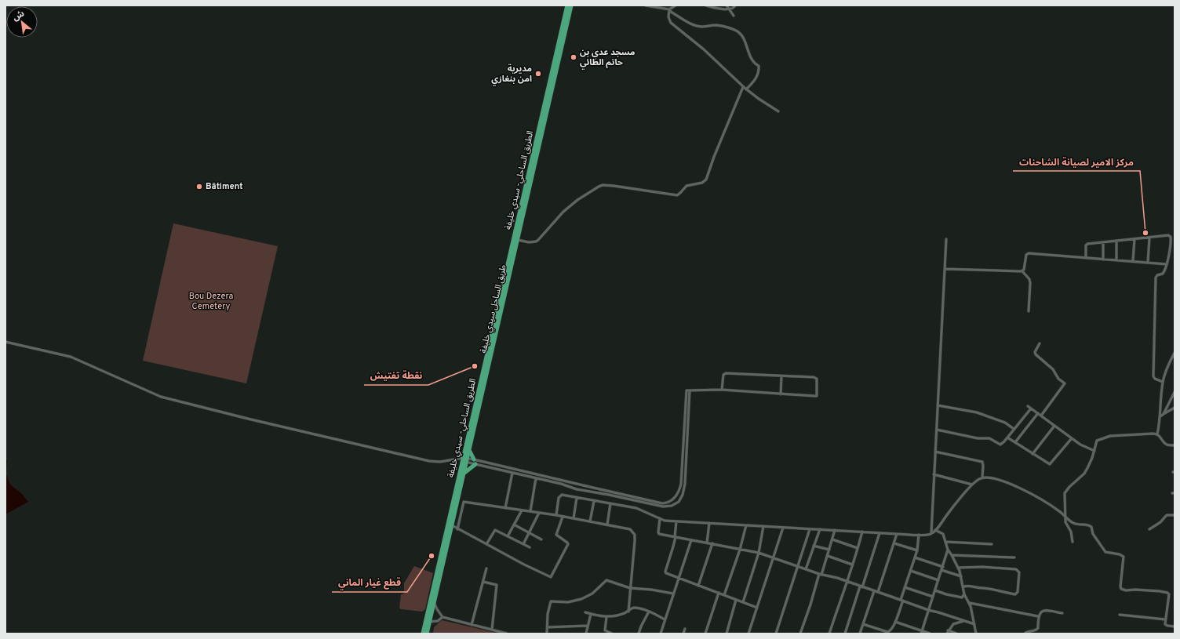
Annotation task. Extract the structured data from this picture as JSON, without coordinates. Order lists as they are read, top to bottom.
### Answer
{
  "streets": {
    "highway": ["الطريق الساحلي- سيدي خليفة", "طريق الساحل سيدي خليفة"]
  },
  "parks": ["Bou Dezera Cemetery"],
  "places": [
    "مسجد عدي بن حاتم الطائي",
    "مديرية امن بنغازي",
    "Bâtiment",
    "مركز الامير لصيانة الشاحنات",
    "نقطة تفتيش",
    "قطع غيار الماني"
  ],
  "north": "top left"
}
